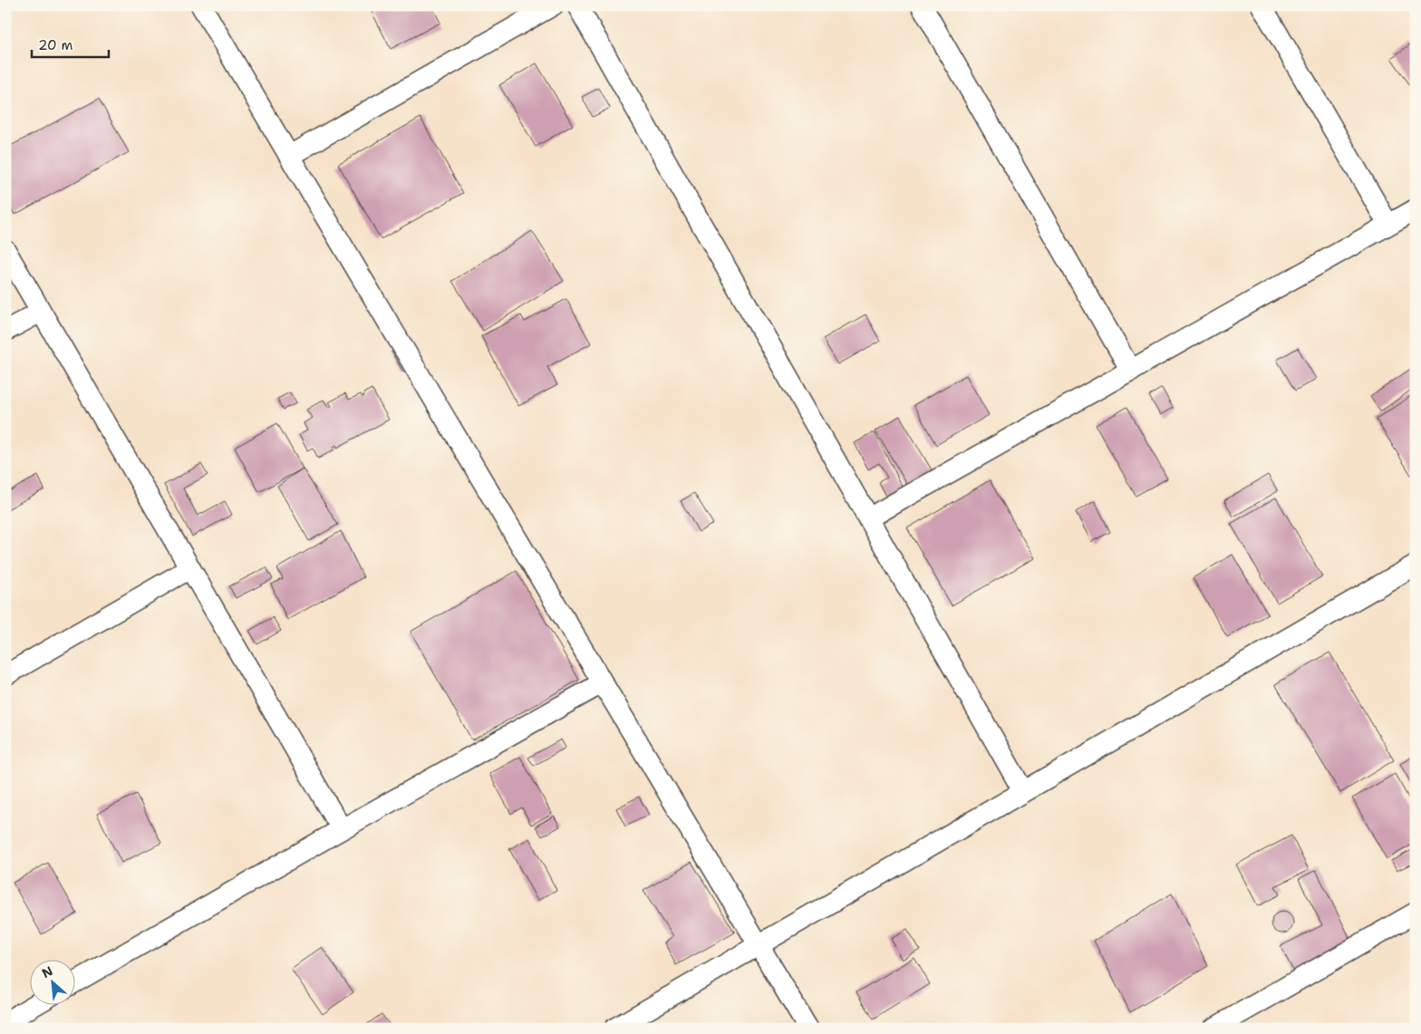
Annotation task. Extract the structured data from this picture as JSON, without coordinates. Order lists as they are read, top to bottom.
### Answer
{
  "scale_bar": "20 m",
  "north": "top left"
}
